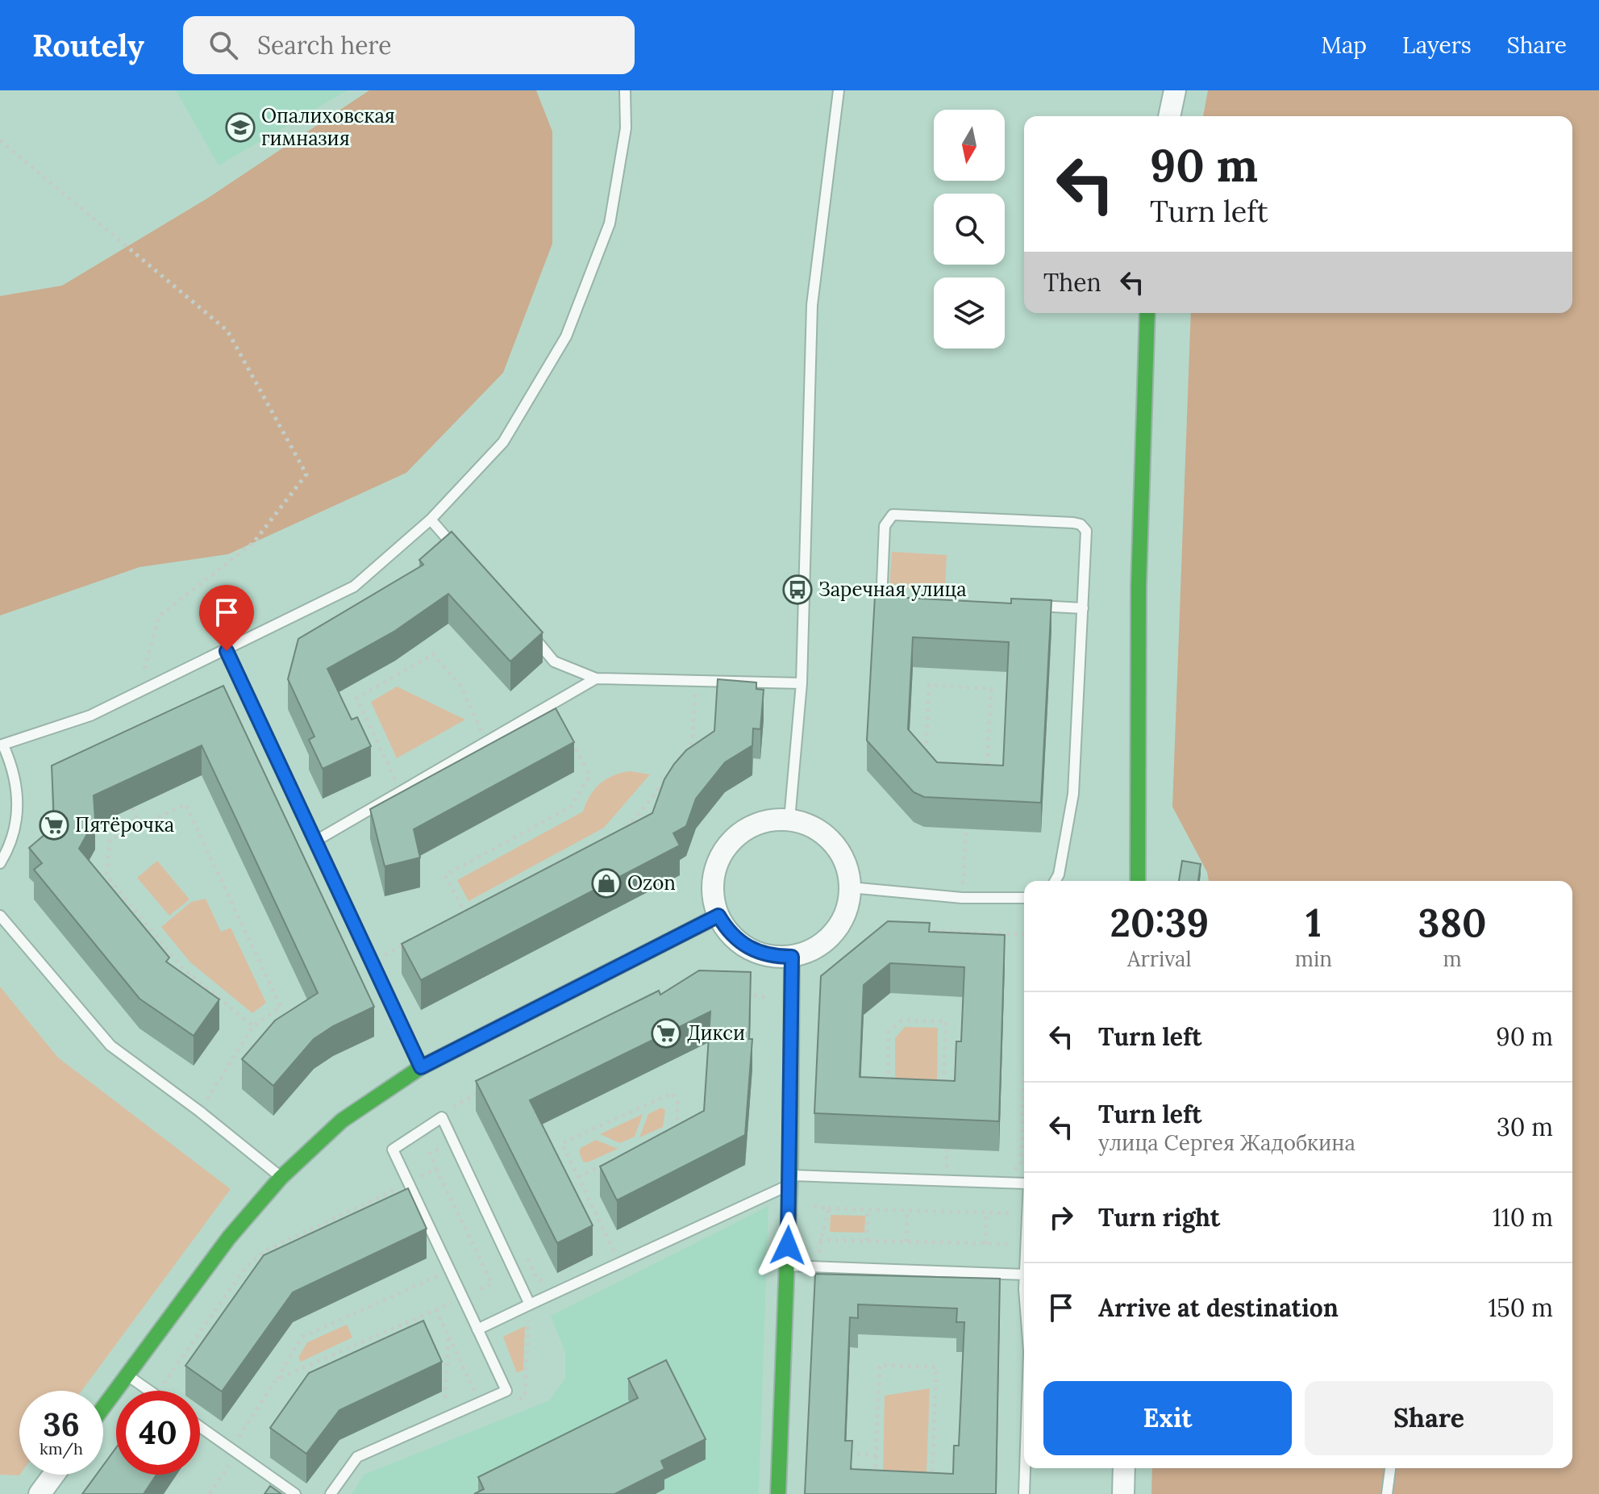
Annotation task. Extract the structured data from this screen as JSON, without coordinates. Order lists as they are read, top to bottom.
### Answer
{
  "places": {
    "school or university": ["Опалиховская гимназия"],
    "bus stop": ["Заречная улица"],
    "supermarket": ["Пятёрочка", "Дикси"],
    "shop": ["Ozon"]
  },
  "north": "bottom",
  "page": {
    "header": "Routely",
    "search": "Search here",
    "nav": ["Map", "Layers", "Share"],
    "turn": ["90 m", "Turn left"],
    "then": "Then",
    "eta": [
      "20:39",
      "Arrival",
      "1",
      "min",
      "380",
      "m"
    ],
    "list": [
      {
        "name": "Turn left",
        "value": "90 m"
      },
      {
        "name": "Turn left",
        "note": "улица Сергея Жадобкина",
        "value": "30 m"
      },
      {
        "name": "Turn right",
        "value": "110 m"
      },
      {
        "name": "Arrive at destination",
        "value": "150 m"
      }
    ],
    "buttons": ["Exit", "Share"],
    "speed": "36 km/h",
    "limit": "40"
  }
}
